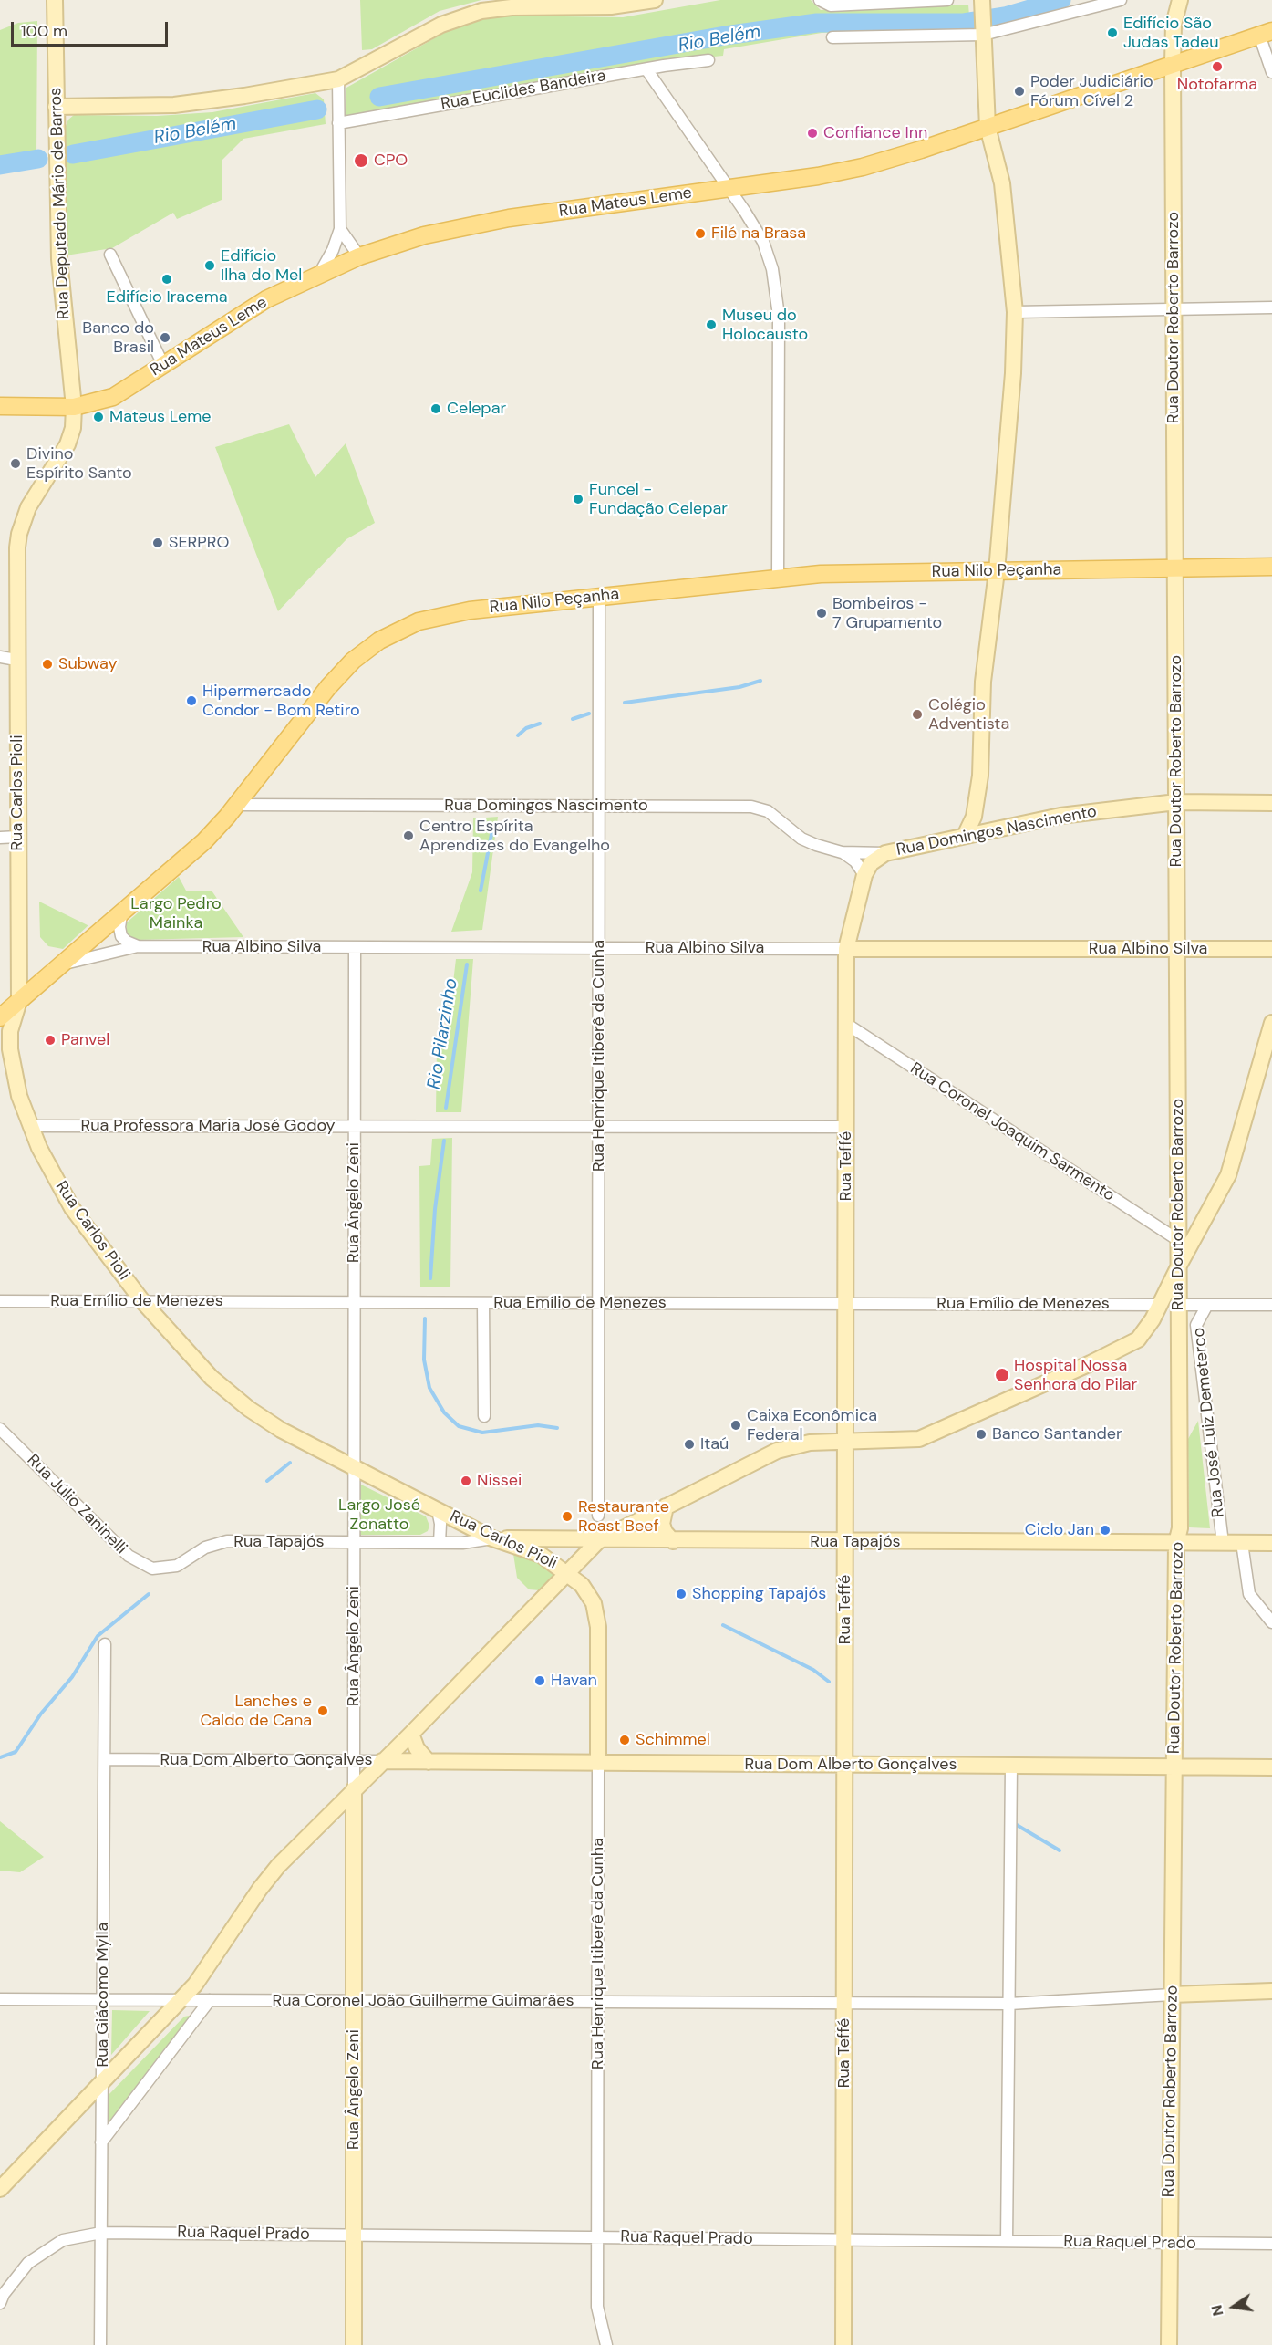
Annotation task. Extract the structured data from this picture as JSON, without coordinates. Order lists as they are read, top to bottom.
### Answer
{
  "streets": {
    "main road": [
      "Rua Mateus Leme",
      "Rua Deputado Mário de Barros",
      "Rua Doutor Roberto Barrozo",
      "Rua Nilo Peçanha",
      "Rua Carlos Pioli",
      "Rua Domingos Nascimento",
      "Rua Albino Silva",
      "Rua Henrique Itiberê da Cunha",
      "Rua Teffé",
      "Rua Ângelo Zeni",
      "Rua Tapajós",
      "Rua Dom Alberto Gonçalves",
      "Rua Coronel João Guilherme Guimarães"
    ],
    "street": [
      "Rua Euclides Bandeira",
      "Rua Professora Maria José Godoy",
      "Rua Coronel Joaquim Sarmento",
      "Rua Emílio de Menezes",
      "Rua José Luiz Demeterco",
      "Rua Júlio Zaninelli",
      "Rua Giácomo Mylla",
      "Rua Raquel Prado"
    ]
  },
  "crossings": [
    ["Rua Mateus Leme", "Rua Deputado Mário de Barros"],
    ["Rua Mateus Leme", "Rua Doutor Roberto Barrozo"],
    ["Rua Mateus Leme", "Rua Carlos Pioli"],
    ["Rua Deputado Mário de Barros", "Rua Carlos Pioli"],
    ["Rua Doutor Roberto Barrozo", "Rua Nilo Peçanha"],
    ["Rua Doutor Roberto Barrozo", "Rua Domingos Nascimento"],
    ["Rua Doutor Roberto Barrozo", "Rua Albino Silva"],
    ["Rua Doutor Roberto Barrozo", "Rua Coronel Joaquim Sarmento"],
    ["Rua Doutor Roberto Barrozo", "Rua Tapajós"],
    ["Rua Doutor Roberto Barrozo", "Rua Dom Alberto Gonçalves"],
    ["Rua Doutor Roberto Barrozo", "Rua Coronel João Guilherme Guimarães"],
    ["Rua Doutor Roberto Barrozo", "Rua Raquel Prado"],
    ["Rua Nilo Peçanha", "Rua Carlos Pioli"],
    ["Rua Nilo Peçanha", "Rua Domingos Nascimento"],
    ["Rua Nilo Peçanha", "Rua Albino Silva"],
    ["Rua Nilo Peçanha", "Rua Henrique Itiberê da Cunha"],
    ["Rua Carlos Pioli", "Rua Henrique Itiberê da Cunha"],
    ["Rua Carlos Pioli", "Rua Professora Maria José Godoy"],
    ["Rua Carlos Pioli", "Rua Ângelo Zeni"],
    ["Rua Carlos Pioli", "Rua Emílio de Menezes"],
    ["Rua Carlos Pioli", "Rua Tapajós"],
    ["Rua Domingos Nascimento", "Rua Henrique Itiberê da Cunha"],
    ["Rua Domingos Nascimento", "Rua Teffé"],
    ["Rua Albino Silva", "Rua Henrique Itiberê da Cunha"],
    ["Rua Albino Silva", "Rua Teffé"],
    ["Rua Albino Silva", "Rua Ângelo Zeni"],
    ["Rua Henrique Itiberê da Cunha", "Rua Professora Maria José Godoy"],
    ["Rua Henrique Itiberê da Cunha", "Rua Emílio de Menezes"],
    ["Rua Henrique Itiberê da Cunha", "Rua Dom Alberto Gonçalves"],
    ["Rua Henrique Itiberê da Cunha", "Rua Coronel João Guilherme Guimarães"],
    ["Rua Henrique Itiberê da Cunha", "Rua Raquel Prado"],
    ["Rua Professora Maria José Godoy", "Rua Teffé"],
    ["Rua Professora Maria José Godoy", "Rua Ângelo Zeni"],
    ["Rua Coronel Joaquim Sarmento", "Rua Teffé"],
    ["Rua Teffé", "Rua Emílio de Menezes"],
    ["Rua Teffé", "Rua Tapajós"],
    ["Rua Teffé", "Rua Dom Alberto Gonçalves"],
    ["Rua Teffé", "Rua Coronel João Guilherme Guimarães"],
    ["Rua Teffé", "Rua Raquel Prado"],
    ["Rua Ângelo Zeni", "Rua Emílio de Menezes"],
    ["Rua Ângelo Zeni", "Rua Tapajós"],
    ["Rua Ângelo Zeni", "Rua Dom Alberto Gonçalves"],
    ["Rua Ângelo Zeni", "Rua Coronel João Guilherme Guimarães"],
    ["Rua Ângelo Zeni", "Rua Raquel Prado"],
    ["Rua José Luiz Demeterco", "Rua Tapajós"],
    ["Rua Júlio Zaninelli", "Rua Tapajós"],
    ["Rua Dom Alberto Gonçalves", "Rua Giácomo Mylla"],
    ["Rua Giácomo Mylla", "Rua Coronel João Guilherme Guimarães"],
    ["Rua Giácomo Mylla", "Rua Raquel Prado"]
  ],
  "water": ["Rio Belém", "Rio Pilarzinho"],
  "parks": ["Largo Pedro Mainka", "Largo José Zonatto"],
  "places": [
    "Edifício São Judas Tadeu",
    "Notofarma",
    "Poder Judiciário Fórum Cível 2",
    "Confiance Inn",
    "CPO",
    "Filé na Brasa",
    "Edifício Ilha do Mel",
    "Edifício Iracema",
    "Museu do Holocausto",
    "Banco do Brasil",
    "Celepar",
    "Mateus Leme",
    "Divino Espírito Santo",
    "Funcel - Fundação Celepar",
    "SERPRO",
    "Bombeiros - 7 Grupamento",
    "Subway",
    "Hipermercado Condor - Bom Retiro",
    "Colégio Adventista",
    "Centro Espírita Aprendizes do Evangelho",
    "Panvel",
    "Hospital Nossa Senhora do Pilar",
    "Caixa Econômica Federal",
    "Banco Santander",
    "Itaú",
    "Nissei",
    "Restaurante Roast Beef",
    "Ciclo Jan",
    "Shopping Tapajós",
    "Havan",
    "Lanches e Caldo de Cana",
    "Schimmel"
  ],
  "scale_bar": "100 m",
  "north": "left"
}
